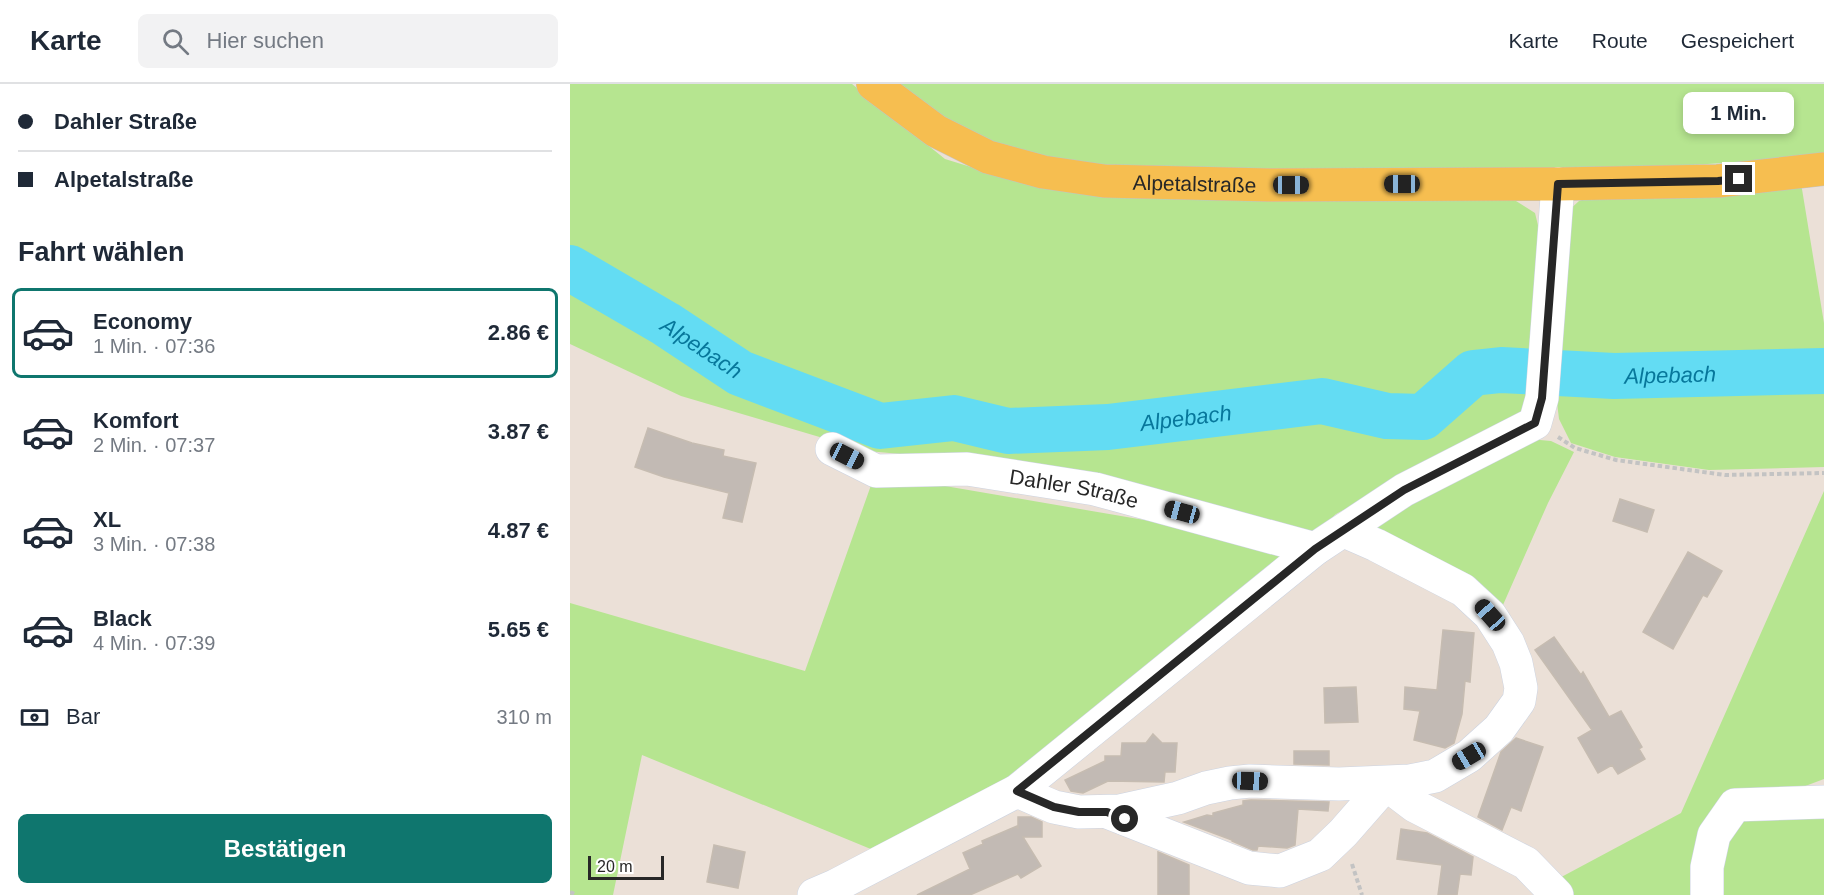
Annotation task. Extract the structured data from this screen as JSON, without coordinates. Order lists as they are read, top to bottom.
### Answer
{
  "streets": {
    "main road": ["Alpetalstraße"],
    "street": ["Dahler Straße"]
  },
  "water": ["Alpebach"],
  "scale_bar": "20 m",
  "page": {
    "header": "Karte",
    "search": "Hier suchen",
    "nav": ["Karte", "Route", "Gespeichert"],
    "banner": ["Dahler Straße", "Alpetalstraße"],
    "bubble": "1 Min.",
    "heading": "Fahrt wählen",
    "list": [
      {
        "name": "Economy",
        "note": "1 Min. · 07:36",
        "value": "2.86 €"
      },
      {
        "name": "Komfort",
        "note": "2 Min. · 07:37",
        "value": "3.87 €"
      },
      {
        "name": "XL",
        "note": "3 Min. · 07:38",
        "value": "4.87 €"
      },
      {
        "name": "Black",
        "note": "4 Min. · 07:39",
        "value": "5.65 €"
      }
    ],
    "pay": ["Bar", "310 m"],
    "buttons": "Bestätigen",
    "scale": "20 m"
  }
}
